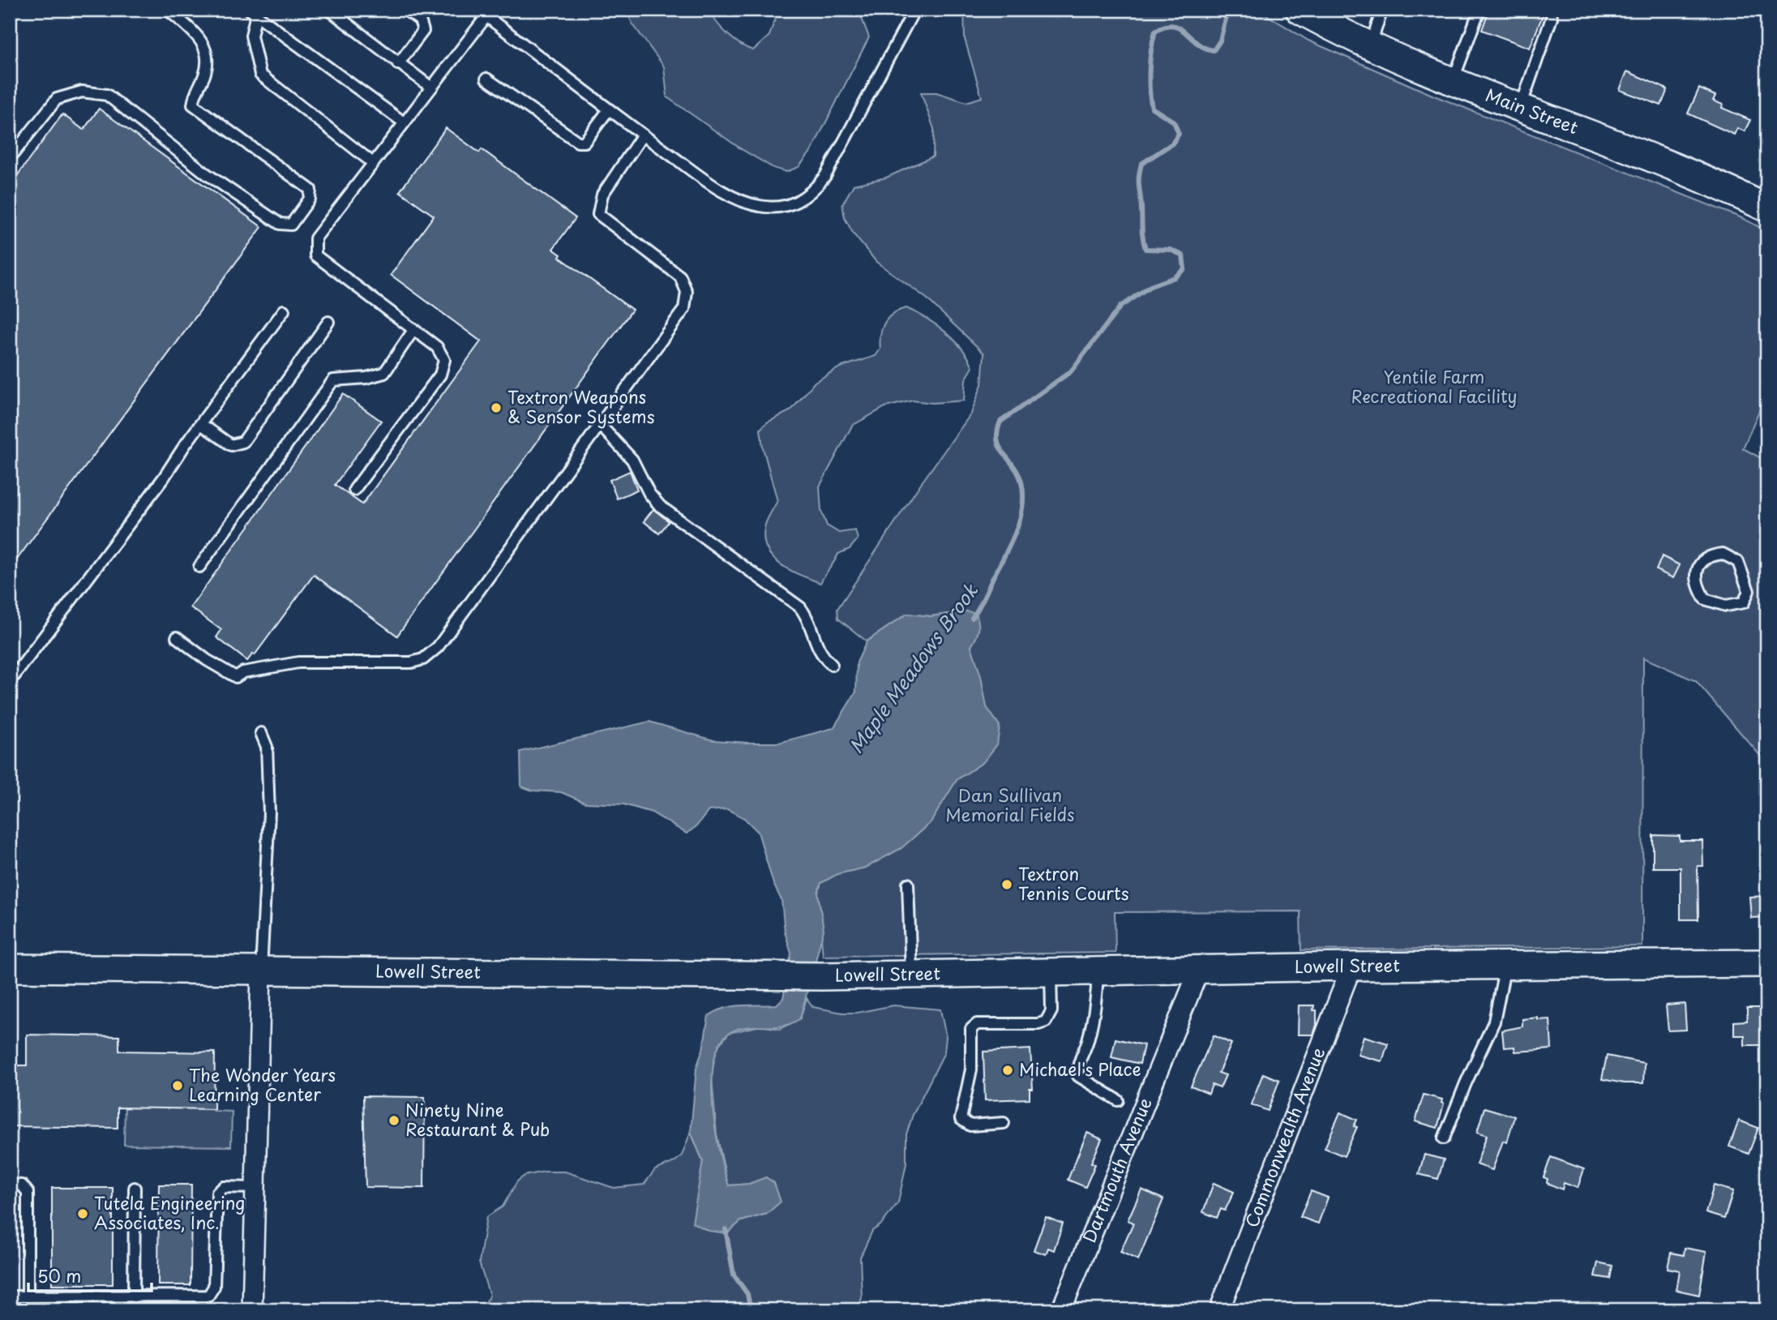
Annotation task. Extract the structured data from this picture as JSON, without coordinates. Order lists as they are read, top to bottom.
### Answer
{
  "streets": {
    "main road": ["Main Street", "Lowell Street"],
    "street": ["Commonwealth Avenue", "Dartmouth Avenue"]
  },
  "crossings": [
    ["Lowell Street", "Commonwealth Avenue"],
    ["Lowell Street", "Dartmouth Avenue"]
  ],
  "water": ["Maple Meadows Brook"],
  "parks": ["Yentile Farm Recreational Facility", "Dan Sullivan Memorial Fields"],
  "places": [
    "Textron Weapons & Sensor Systems",
    "Textron Tennis Courts",
    "Michael's Place",
    "The Wonder Years Learning Center",
    "Ninety Nine Restaurant & Pub",
    "Tutela Engineering Associates, Inc."
  ],
  "scale_bar": "50 m"
}
